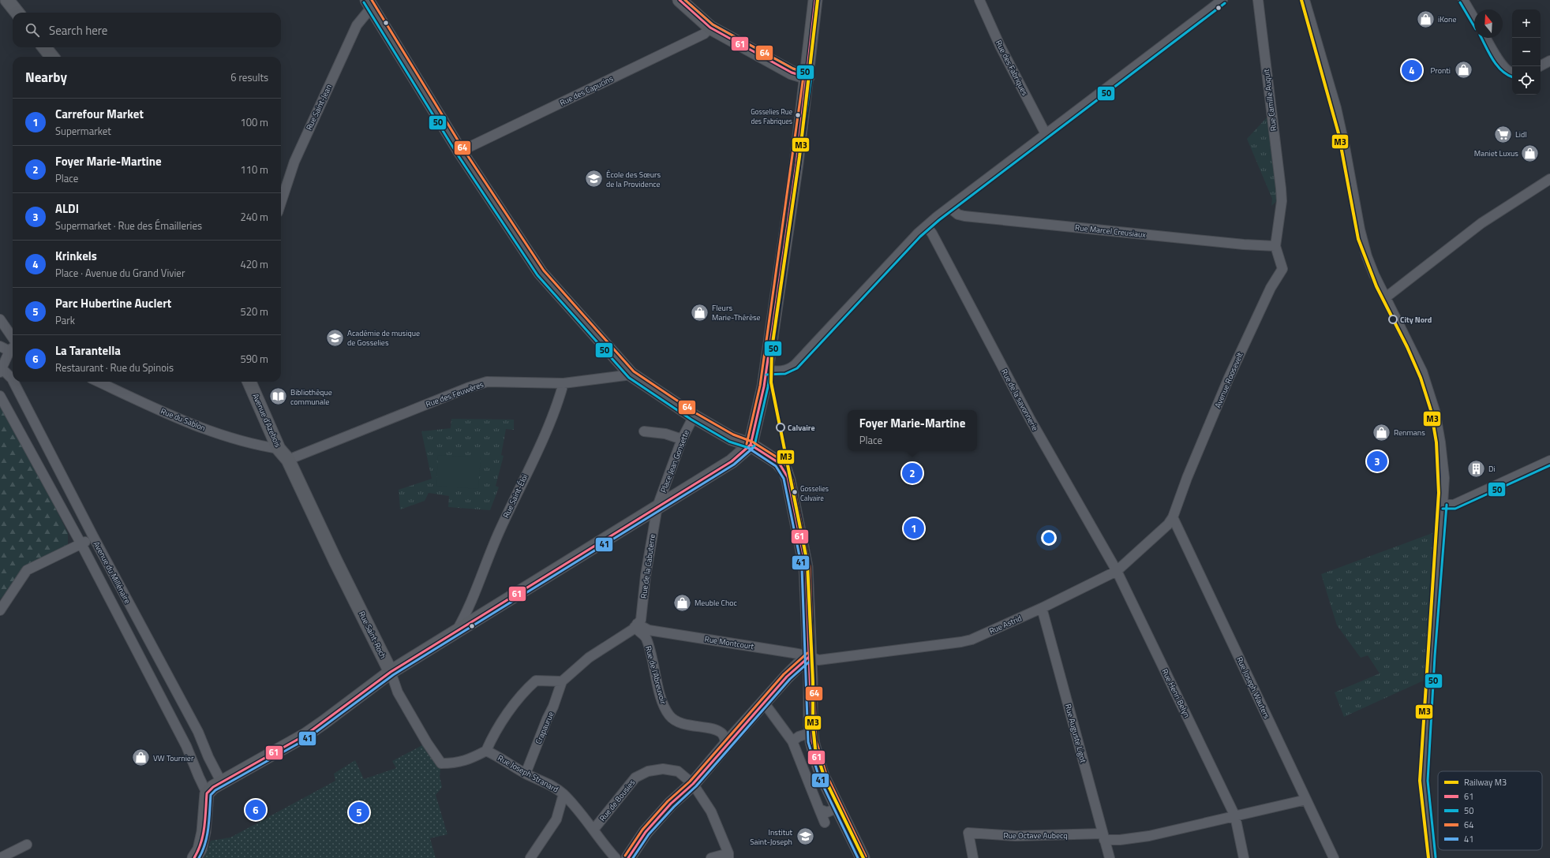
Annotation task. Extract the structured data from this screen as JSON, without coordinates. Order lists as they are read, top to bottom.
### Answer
{
  "streets": {
    "main road": ["Avenue d'Azebois", "Rue Saint-Roch"],
    "street": [
      "Rue des Fabriques",
      "Rue des Capucins",
      "Rue Camille Auquit",
      "Rue Saint-Jean",
      "Rue Marcel Creusiaux",
      "Avenue Roosevelt",
      "Rue des Feuwères",
      "Rue de la savonnerie",
      "Rue du Sablon",
      "Place Jean Gonsette",
      "Rue Saint-Éloi",
      "Rue de la Cabuterre",
      "Avenue du Millénaire",
      "Rue Astrid",
      "Rue Montcourt",
      "Rue de l'Abreuvoir",
      "Rue Joseph Wauters",
      "Rue Henri Belyn",
      "Crapaurue",
      "Rue Auguste Ligot",
      "Rue Joseph Stranard",
      "Rue de Bousies",
      "Rue Octave Aubecq"
    ]
  },
  "crossings": [
    ["Rue Camille Auquit", "Rue Marcel Creusiaux"],
    ["Rue Camille Auquit", "Avenue Roosevelt"],
    ["Rue Marcel Creusiaux", "Avenue Roosevelt"],
    ["Avenue Roosevelt", "Rue Astrid"],
    ["Avenue Roosevelt", "Rue Joseph Wauters"],
    ["Rue des Feuwères", "Avenue d'Azebois"],
    ["Rue des Feuwères", "Rue Saint-Éloi"],
    ["Rue des Feuwères", "Rue Saint-Roch"],
    ["Rue de la savonnerie", "Rue Astrid"],
    ["Rue de la savonnerie", "Rue Henri Belyn"],
    ["Rue du Sablon", "Avenue d'Azebois"],
    ["Avenue d'Azebois", "Rue Saint-Roch"],
    ["Place Jean Gonsette", "Rue de la Cabuterre"],
    ["Rue de la Cabuterre", "Rue de l'Abreuvoir"],
    ["Rue Astrid", "Rue Montcourt"],
    ["Rue Astrid", "Rue Joseph Wauters"],
    ["Rue Astrid", "Rue Henri Belyn"],
    ["Rue Astrid", "Rue Auguste Ligot"],
    ["Rue Saint-Roch", "Rue Joseph Stranard"],
    ["Rue Montcourt", "Rue de l'Abreuvoir"],
    ["Crapaurue", "Rue Joseph Stranard"],
    ["Rue Auguste Ligot", "Rue Octave Aubecq"],
    ["Rue Joseph Stranard", "Rue de Bousies"]
  ],
  "places": {
    "shop": [
      "iKone",
      "Pronti",
      "Maniet Luxus",
      "Fleurs Marie-Thérèse",
      "Renmans",
      "Meuble Choc",
      "VW Tournier"
    ],
    "other": [
      "Gosselies Rue des Fabriques",
      "City Nord",
      "Calvaire",
      "Gosselies Calvaire"
    ],
    "supermarket": ["Lidl"],
    "school or university": ["École des Sœurs de la Providence", "Académie de musique de Gosselies", "Institut Saint-Joseph"],
    "library": ["Bibliothèque communale"],
    "building": ["Di"]
  },
  "lines": [
    "rail line M3",
    "transit line 61",
    "transit line 50",
    "transit line 64",
    "transit line 41"
  ],
  "legend": [
    "Railway M3",
    "61",
    "50",
    "64",
    "41"
  ],
  "north": "top",
  "page": {
    "map_buttons": ["+", "−"],
    "search": "Search here",
    "heading": ["Nearby", "6 results"],
    "pins": [
      "4",
      "3",
      "2",
      "1",
      "6",
      "5"
    ],
    "list": [
      {
        "mark": "1",
        "name": "Carrefour Market",
        "note": "Supermarket",
        "value": "100 m"
      },
      {
        "mark": "2",
        "name": "Foyer Marie-Martine",
        "note": "Place",
        "value": "110 m"
      },
      {
        "mark": "3",
        "name": "ALDI",
        "note": "Supermarket · Rue des Émailleries",
        "value": "240 m"
      },
      {
        "mark": "4",
        "name": "Krinkels",
        "note": "Place · Avenue du Grand Vivier",
        "value": "420 m"
      },
      {
        "mark": "5",
        "name": "Parc Hubertine Auclert",
        "note": "Park",
        "value": "520 m"
      },
      {
        "mark": "6",
        "name": "La Tarantella",
        "note": "Restaurant · Rue du Spinois",
        "value": "590 m"
      }
    ],
    "popup": ["Foyer Marie-Martine", "Place"]
  }
}
